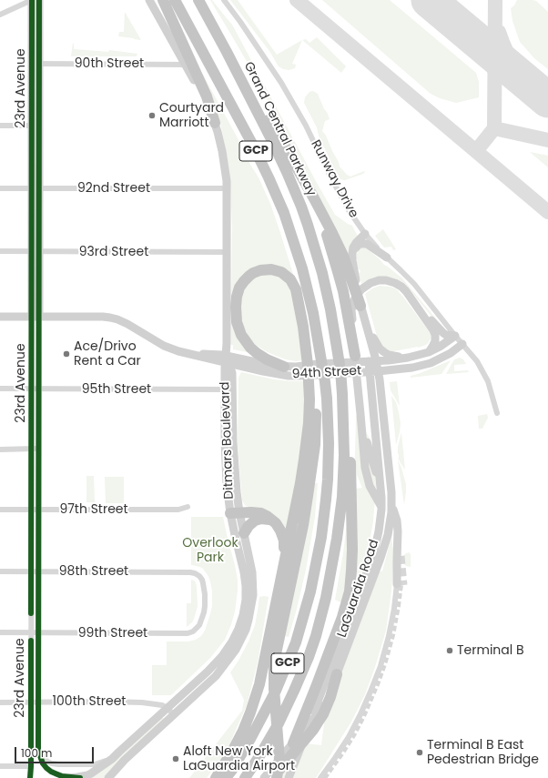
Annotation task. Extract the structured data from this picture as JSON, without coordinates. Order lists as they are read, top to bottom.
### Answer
{
  "streets": {
    "highway": ["Grand Central Parkway", "GCP"],
    "street": [
      "90th Street",
      "23rd Avenue",
      "Runway Drive",
      "92nd Street",
      "93rd Street",
      "94th Street",
      "95th Street",
      "Ditmars Boulevard",
      "97th Street",
      "98th Street",
      "LaGuardia Road",
      "99th Street",
      "100th Street"
    ]
  },
  "crossings": [
    ["90th Street", "23rd Avenue"],
    ["90th Street", "Ditmars Boulevard"],
    ["23rd Avenue", "92nd Street"],
    ["23rd Avenue", "93rd Street"],
    ["23rd Avenue", "94th Street"],
    ["23rd Avenue", "95th Street"],
    ["23rd Avenue", "Ditmars Boulevard"],
    ["23rd Avenue", "97th Street"],
    ["23rd Avenue", "98th Street"],
    ["23rd Avenue", "99th Street"],
    ["23rd Avenue", "100th Street"],
    ["Runway Drive", "94th Street"],
    ["92nd Street", "Ditmars Boulevard"],
    ["93rd Street", "Ditmars Boulevard"],
    ["94th Street", "Ditmars Boulevard"],
    ["94th Street", "LaGuardia Road"],
    ["95th Street", "Ditmars Boulevard"],
    ["Ditmars Boulevard", "100th Street"],
    ["98th Street", "99th Street"]
  ],
  "parks": ["Overlook Park"],
  "places": [
    "Courtyard Marriott",
    "Ace/Drivo Rent a Car",
    "Terminal B",
    "Terminal B East Pedestrian Bridge",
    "Aloft New York LaGuardia Airport"
  ],
  "scale_bar": "100 m"
}
